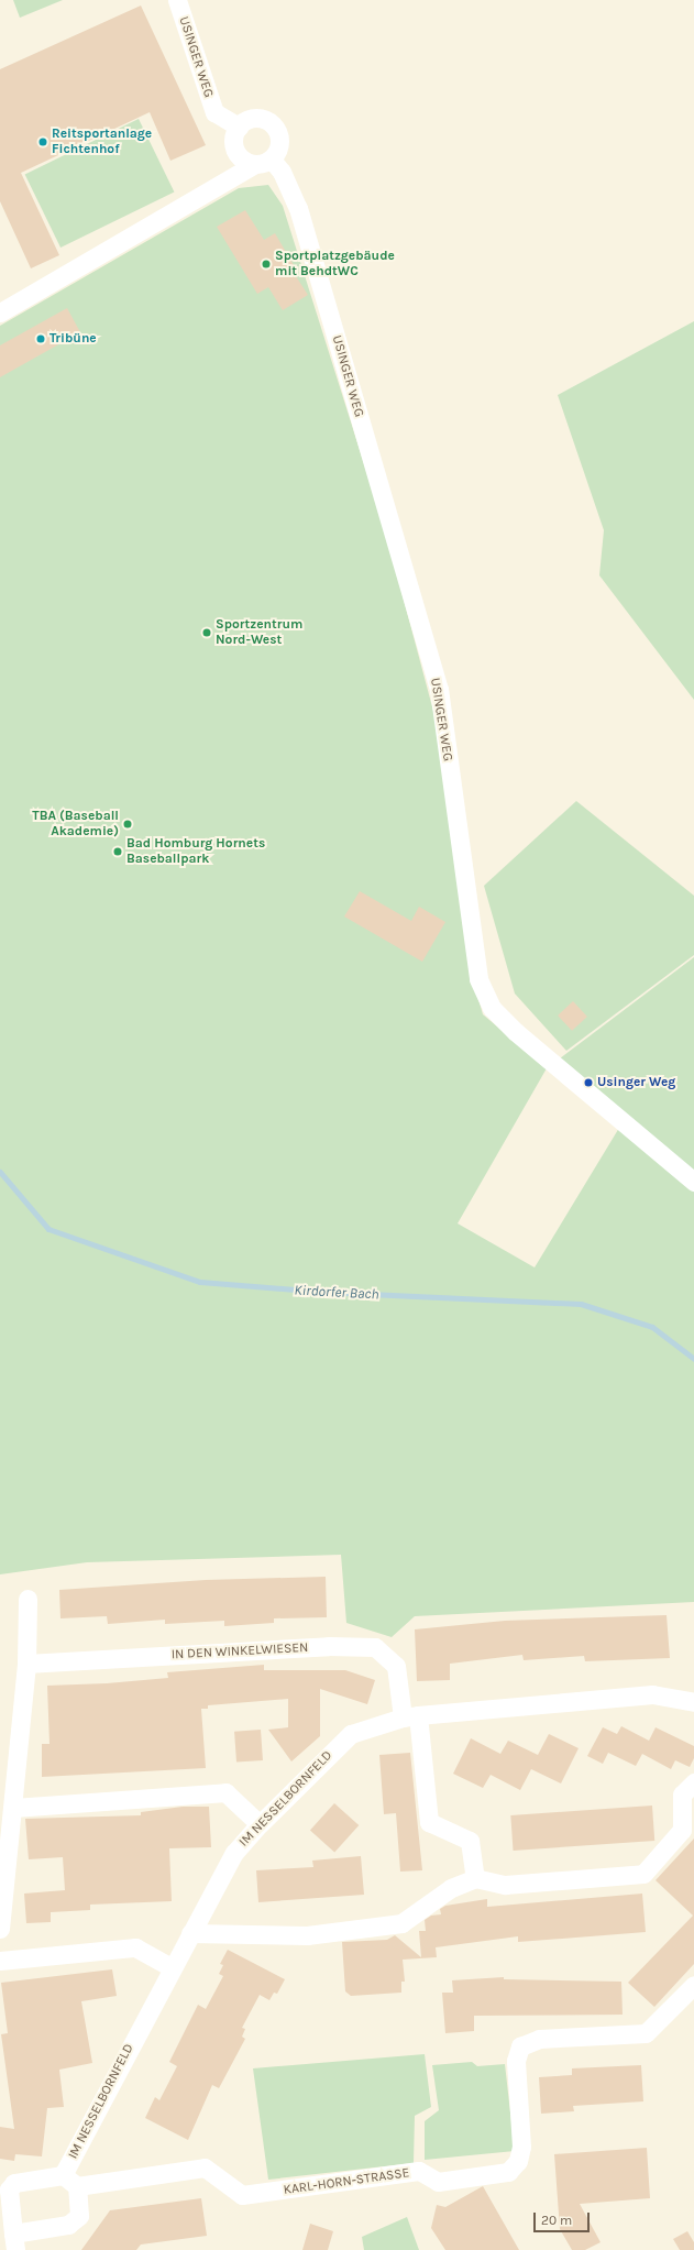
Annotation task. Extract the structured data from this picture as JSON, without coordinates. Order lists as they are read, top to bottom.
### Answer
{
  "streets": {
    "street": [
      "USINGER WEG",
      "IN DEN WINKELWIESEN",
      "IM NESSELBORNFELD",
      "KARL-HORN-STRASSE"
    ]
  },
  "crossings": [
    ["IN DEN WINKELWIESEN", "IM NESSELBORNFELD"],
    ["IM NESSELBORNFELD", "KARL-HORN-STRASSE"]
  ],
  "water": ["Kirdorfer Bach"],
  "places": [
    "Reitsportanlage Fichtenhof",
    "Sportplatzgebäude mit BehdtWC",
    "Tribüne",
    "Sportzentrum Nord-West",
    "TBA (Baseball Akademie)",
    "Bad Homburg Hornets Baseballpark",
    "Usinger Weg"
  ],
  "scale_bar": "20 m"
}
